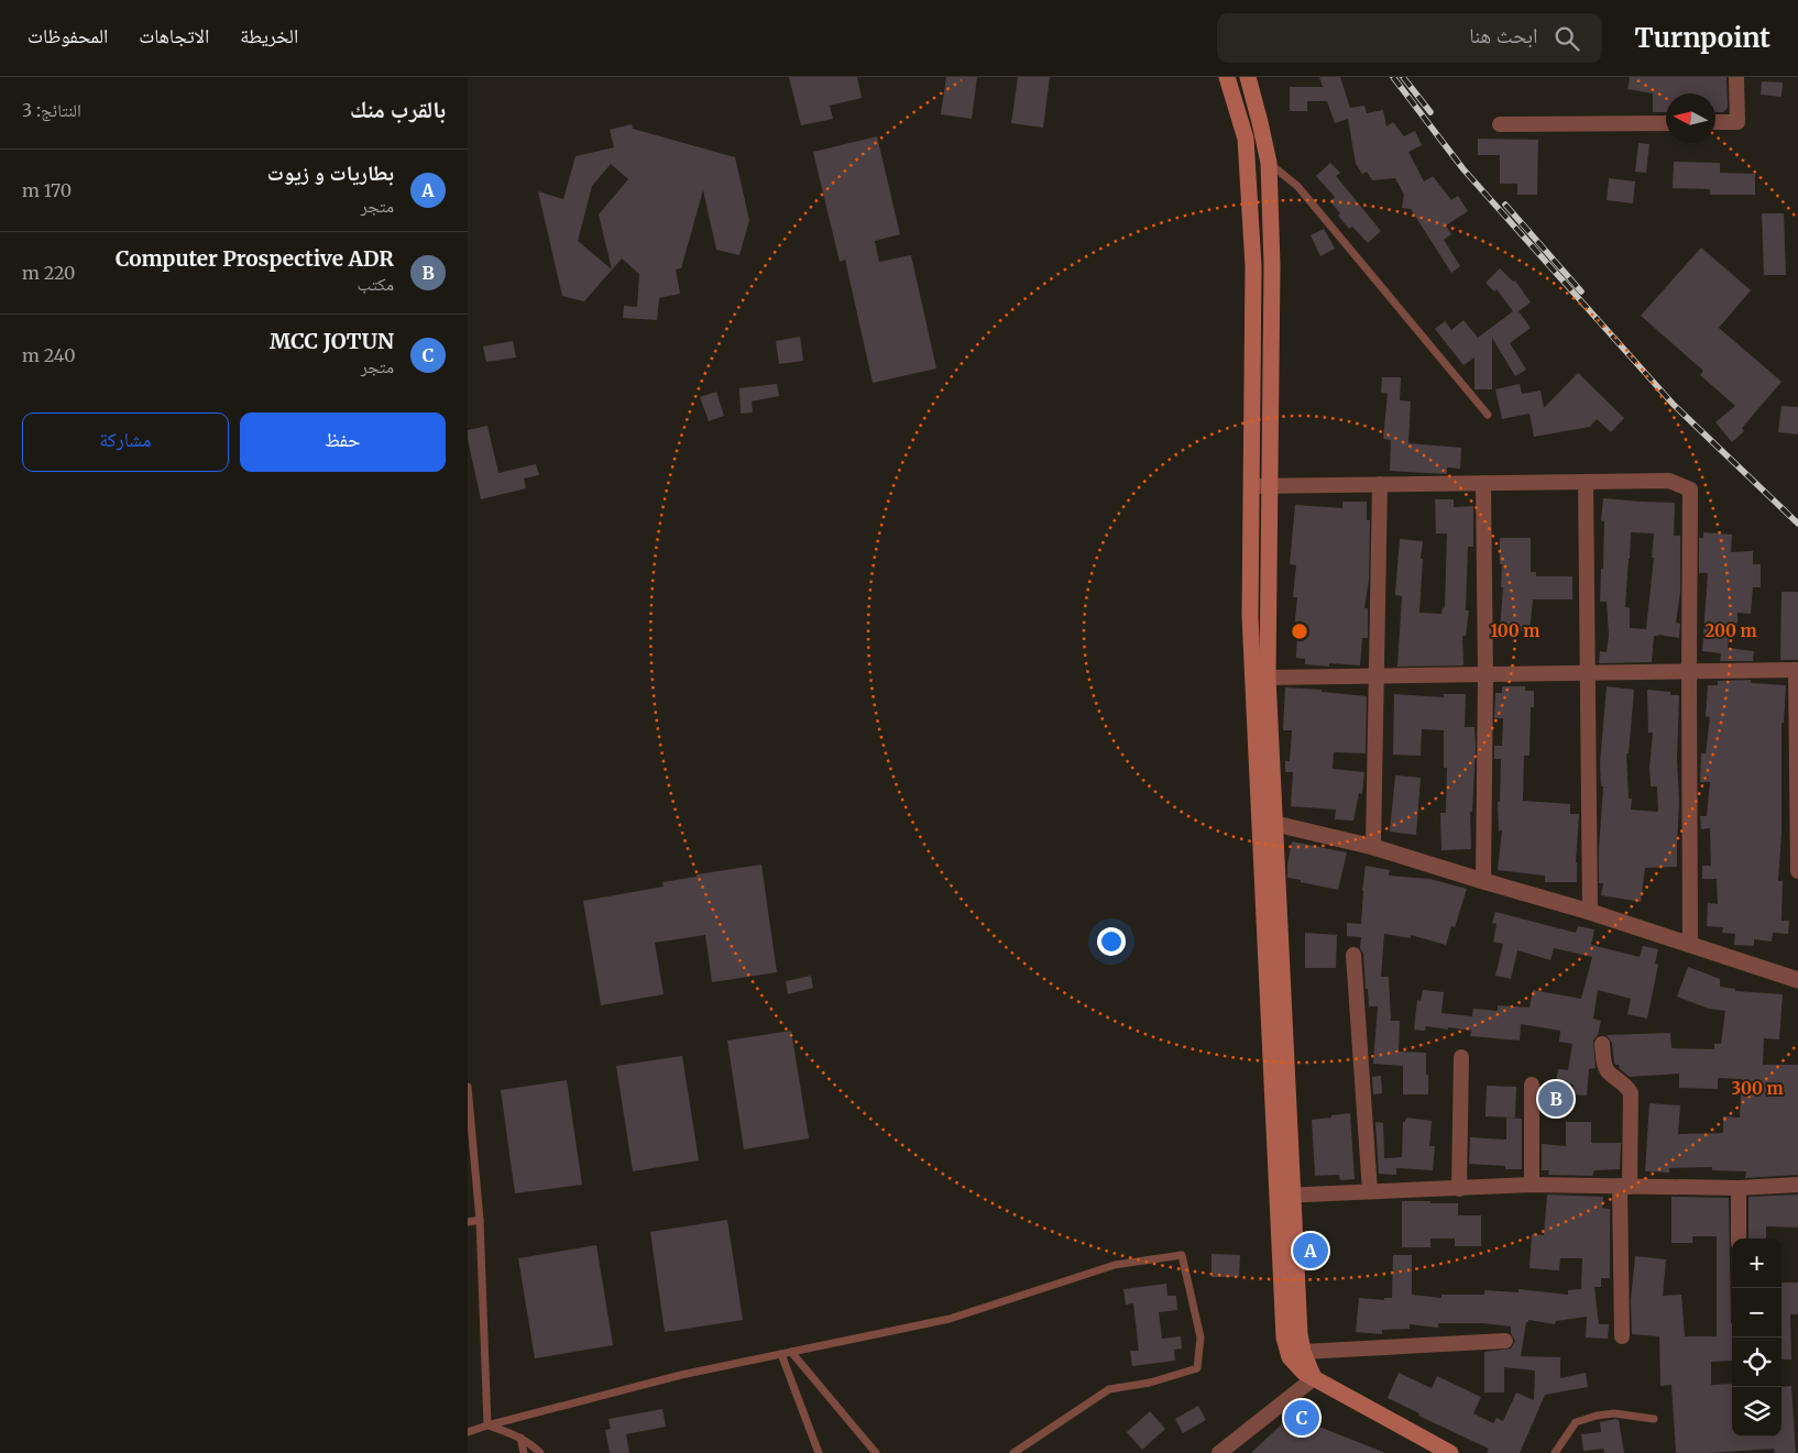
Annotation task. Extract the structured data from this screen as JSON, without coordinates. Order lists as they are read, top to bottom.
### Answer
{
  "north": "left",
  "page": {
    "header": "Turnpoint",
    "search": "ابحث هنا",
    "nav": ["الخريطة", "الاتجاهات", "المحفوظات"],
    "heading": ["بالقرب منك", "النتائج: 3"],
    "list": [
      {
        "mark": "A",
        "name": "بطاريات و زيوت",
        "note": "متجر",
        "value": "170 m"
      },
      {
        "mark": "B",
        "name": "Computer Prospective ADR",
        "note": "مكتب",
        "value": "220 m"
      },
      {
        "mark": "C",
        "name": "MCC JOTUN",
        "note": "متجر",
        "value": "240 m"
      }
    ],
    "buttons": ["حفظ", "مشاركة"],
    "pins": ["B", "A", "C"],
    "map_buttons": ["+", "−"]
  },
  "rings": ["100 m", "200 m", "300 m"]
}
